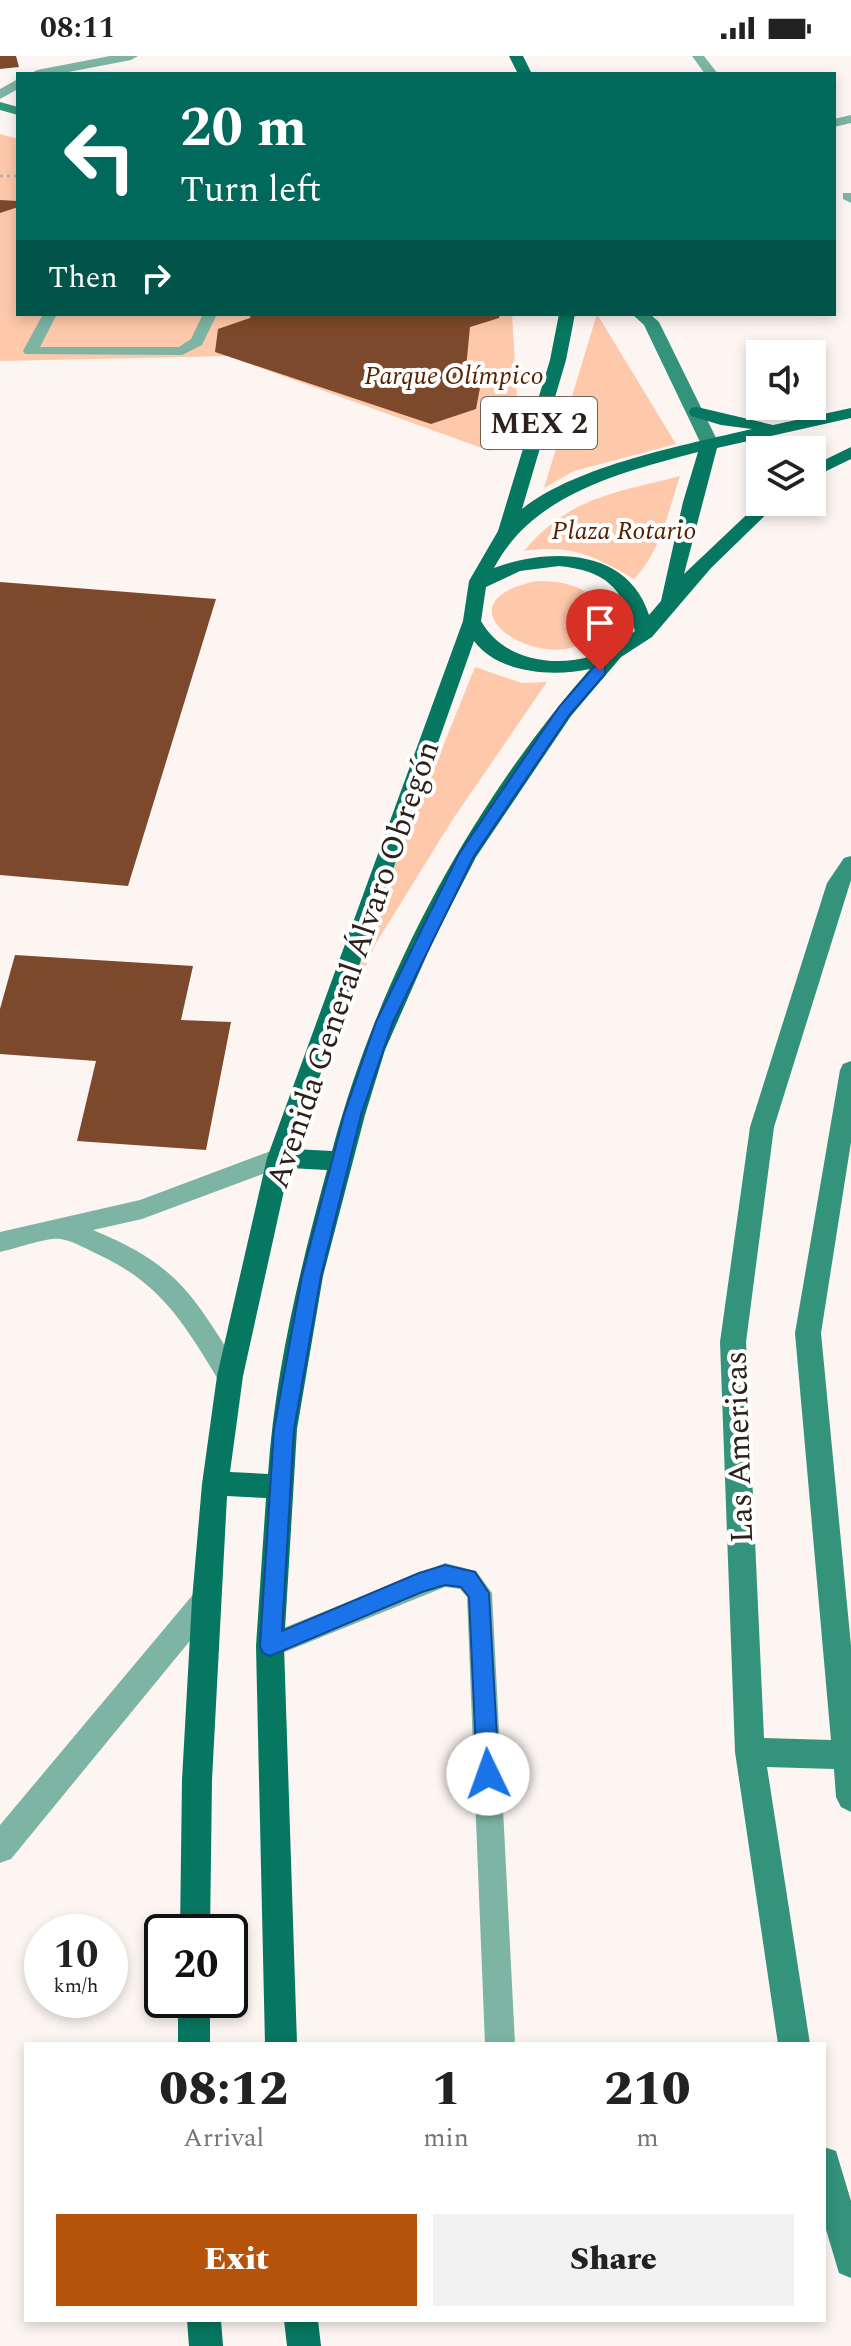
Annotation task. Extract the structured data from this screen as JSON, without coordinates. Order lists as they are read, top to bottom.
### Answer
{
  "streets": {
    "main road": ["MEX 2", "Avenida General Álvaro Obregón", "Las Americas"]
  },
  "parks": ["Parque Olímpico", "Plaza Rotario"],
  "page": {
    "status": "08:11",
    "turn": ["20 m", "Turn left"],
    "then": "Then",
    "speed": "10 km/h",
    "limit": "20",
    "eta": [
      "08:12",
      "Arrival",
      "1",
      "min",
      "210",
      "m"
    ],
    "buttons": ["Exit", "Share"]
  }
}
